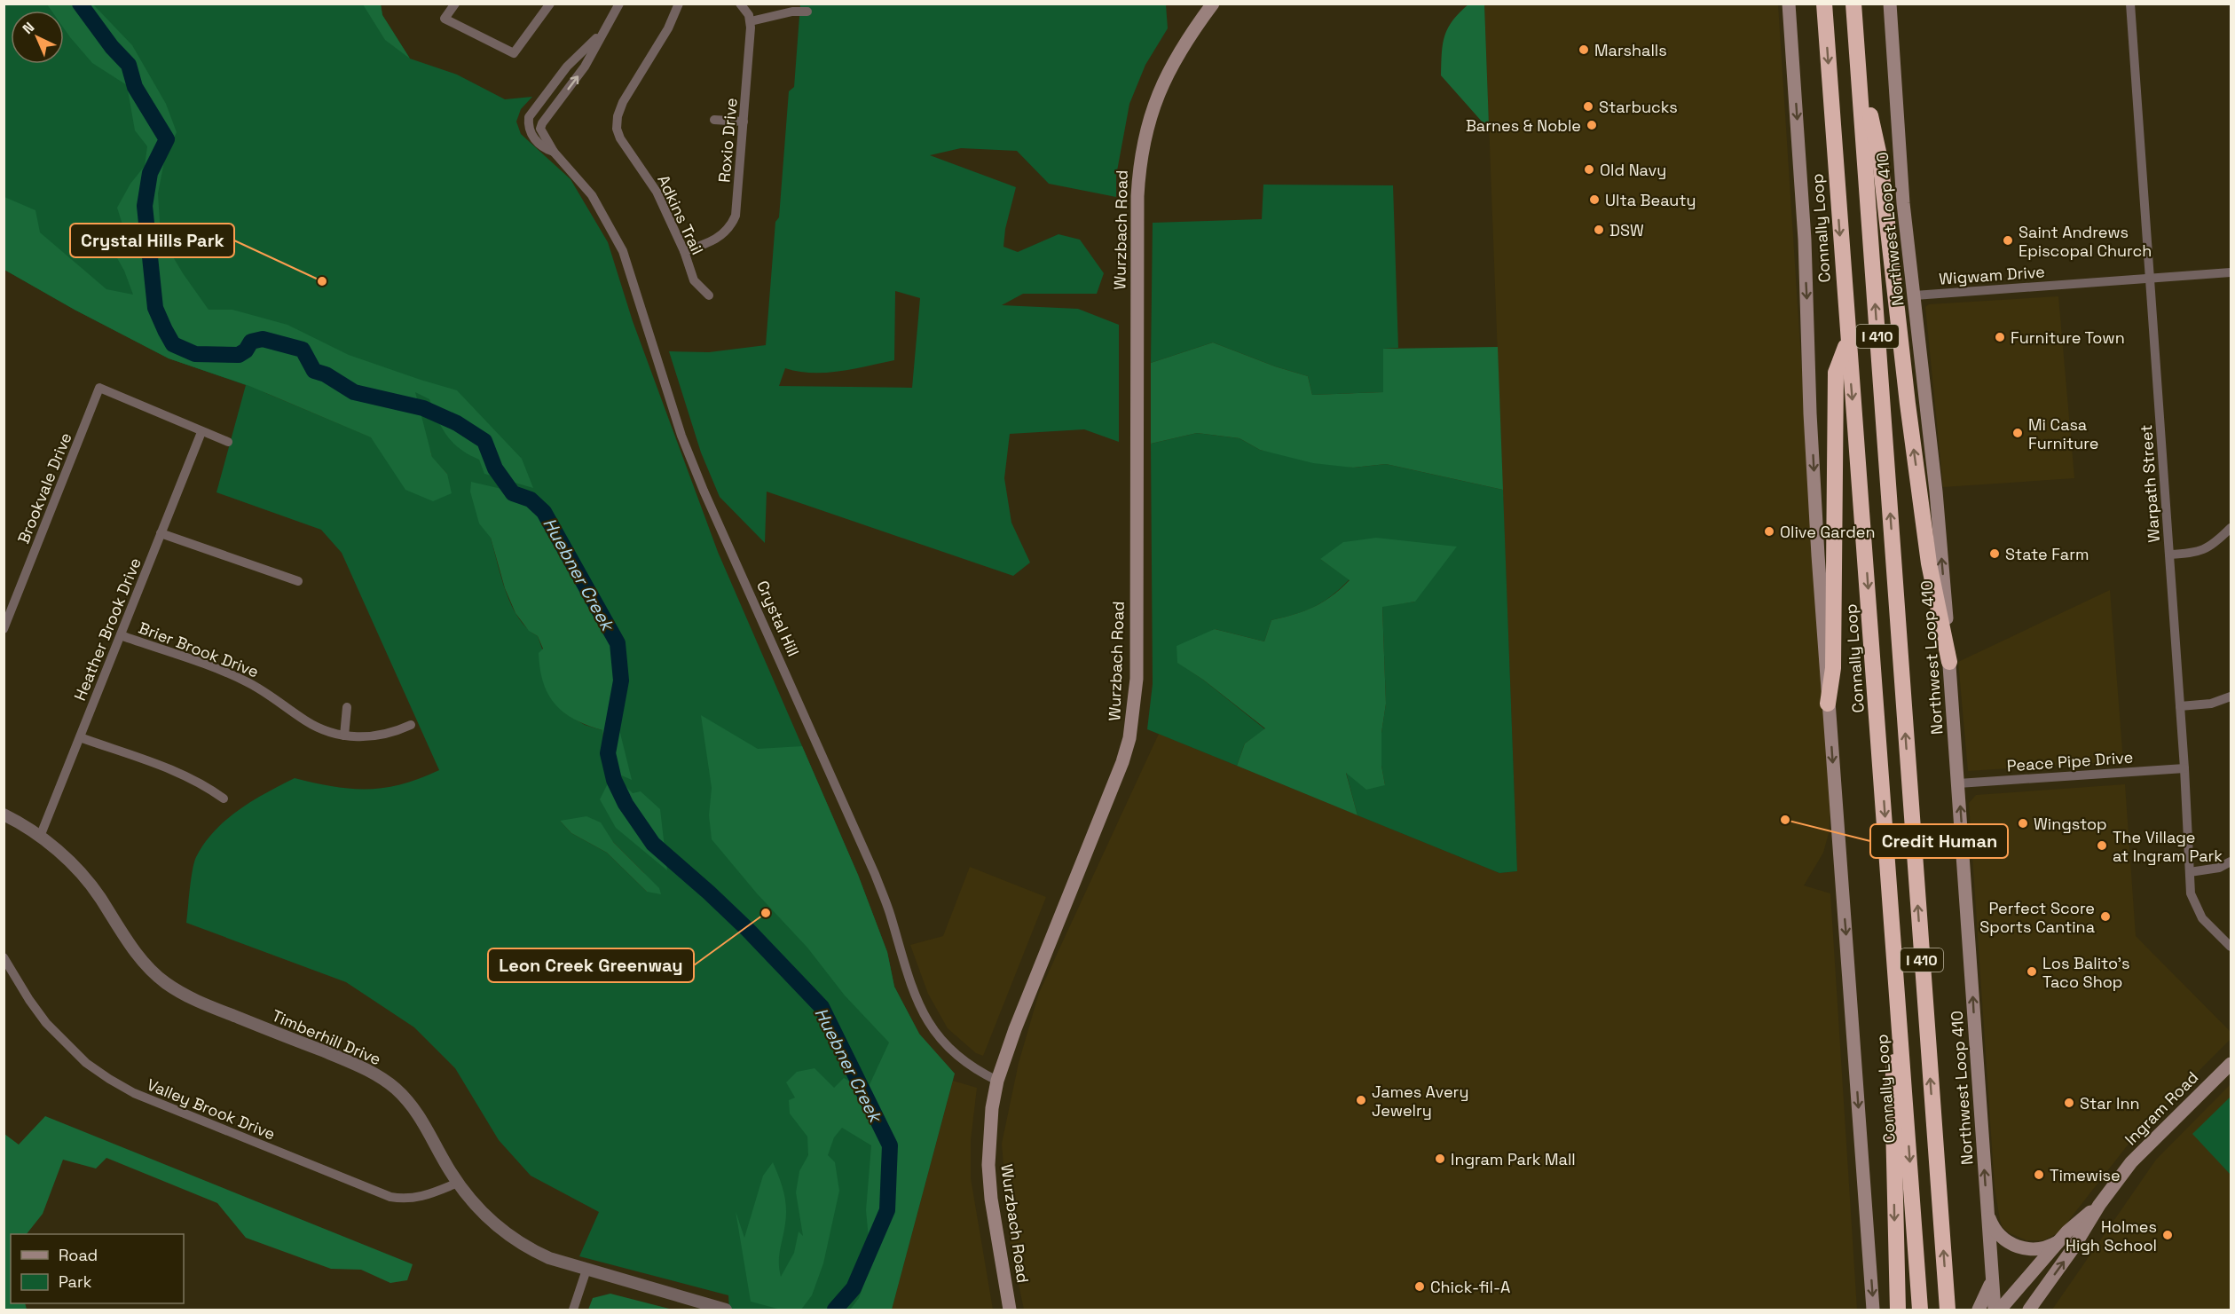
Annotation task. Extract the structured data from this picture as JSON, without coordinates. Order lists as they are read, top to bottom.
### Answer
{
  "streets": {
    "highway": ["Connally Loop", "I 410"],
    "main road": ["Northwest Loop 410", "Wurzbach Road", "Ingram Road"],
    "street": [
      "Roxio Drive",
      "Adkins Trail",
      "Wigwam Drive",
      "Warpath Street",
      "Brookvale Drive",
      "Crystal Hill",
      "Heather Brook Drive",
      "Brier Brook Drive",
      "Peace Pipe Drive",
      "Timberhill Drive",
      "Valley Brook Drive"
    ]
  },
  "crossings": [
    ["Roxio Drive", "Adkins Trail"],
    ["Northwest Loop 410", "Wigwam Drive"],
    ["Northwest Loop 410", "Peace Pipe Drive"],
    ["Wurzbach Road", "Crystal Hill"],
    ["Wigwam Drive", "Warpath Street"],
    ["Warpath Street", "Peace Pipe Drive"],
    ["Brookvale Drive", "Heather Brook Drive"],
    ["Heather Brook Drive", "Brier Brook Drive"],
    ["Heather Brook Drive", "Timberhill Drive"],
    ["Timberhill Drive", "Valley Brook Drive"]
  ],
  "one_way": ["Northwest Loop 410"],
  "water": ["Huebner Creek"],
  "places": [
    "Marshalls",
    "Starbucks",
    "Barnes & Noble",
    "Old Navy",
    "Ulta Beauty",
    "DSW",
    "Saint Andrews Episcopal Church",
    "Crystal Hills Park",
    "Furniture Town",
    "Mi Casa Furniture",
    "Olive Garden",
    "State Farm",
    "Credit Human",
    "Wingstop",
    "The Village at Ingram Park",
    "Leon Creek Greenway",
    "Perfect Score Sports Cantina",
    "Los Balito's Taco Shop",
    "James Avery Jewelry",
    "Star Inn",
    "Ingram Park Mall",
    "Timewise",
    "Holmes High School",
    "Chick-fil-A"
  ],
  "legend": ["Road", "Park"],
  "north": "top left"
}
